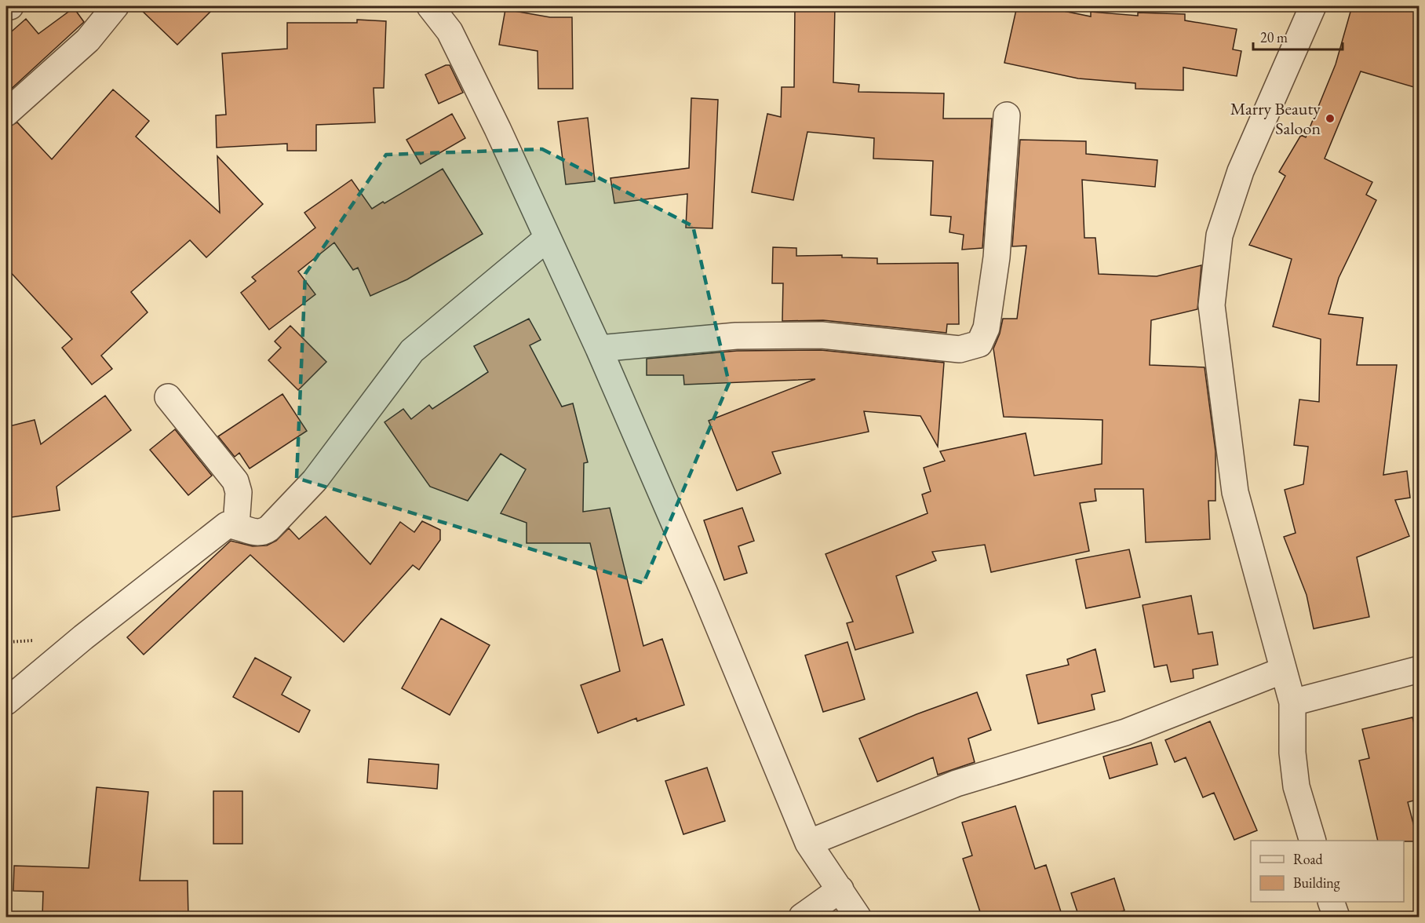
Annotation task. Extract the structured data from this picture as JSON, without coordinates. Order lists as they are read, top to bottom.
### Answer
{
  "places": ["Marry Beauty Saloon"],
  "legend": ["Road", "Building"],
  "scale_bar": "20 m"
}
